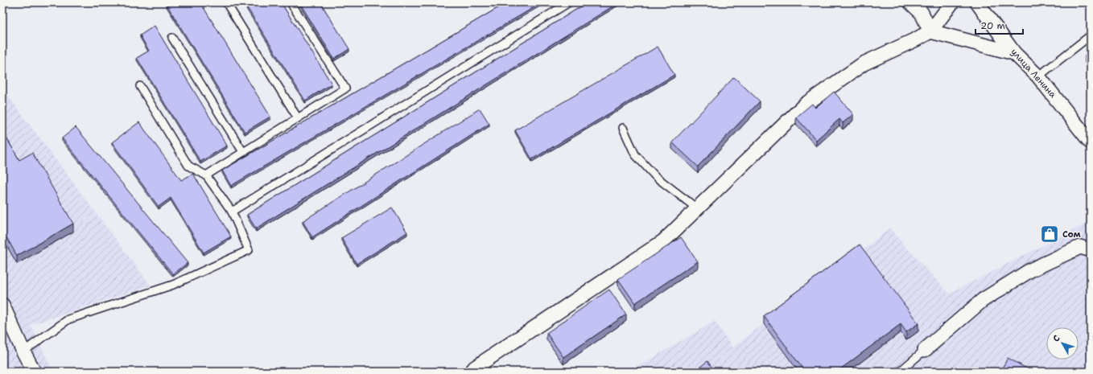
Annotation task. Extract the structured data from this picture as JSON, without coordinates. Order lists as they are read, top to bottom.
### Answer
{
  "streets": {
    "street": ["улица Ленина"]
  },
  "places": {
    "shop": ["Сом"]
  },
  "scale_bar": "20 m",
  "north": "top left"
}
